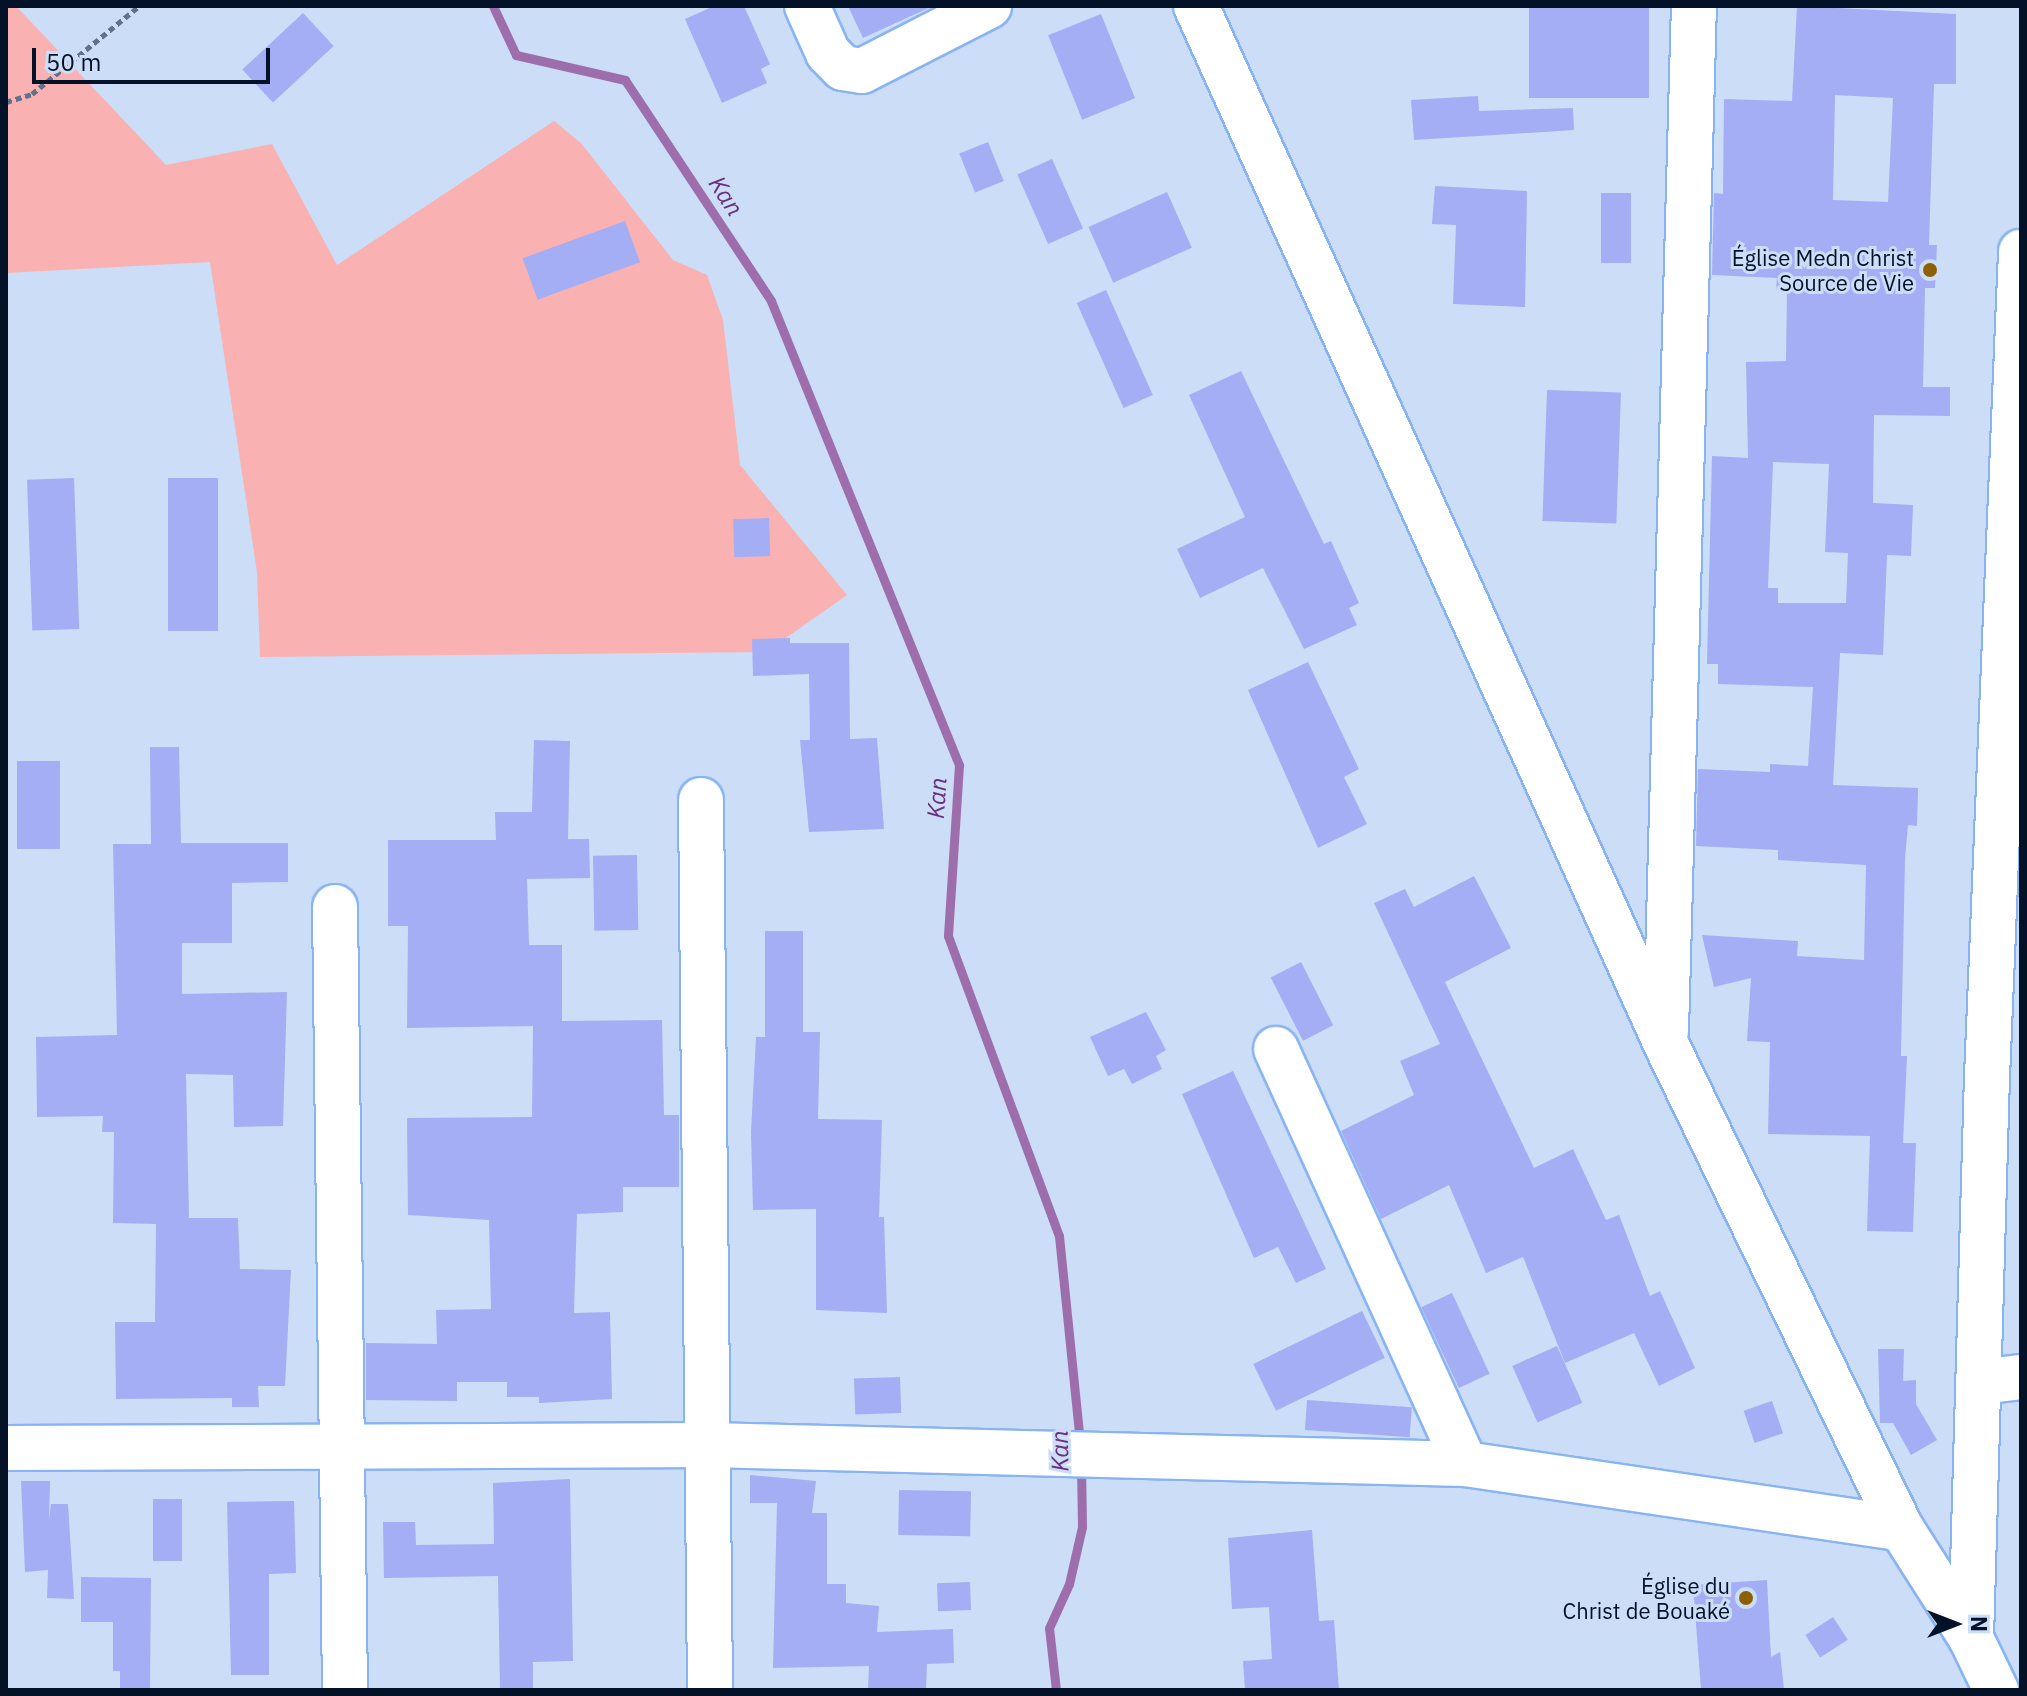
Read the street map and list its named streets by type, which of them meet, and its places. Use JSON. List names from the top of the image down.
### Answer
{
  "water": ["Kan"],
  "places": ["Église Medn Christ Source de Vie", "Église du Christ de Bouaké"],
  "scale_bar": "50 m",
  "north": "right"
}
